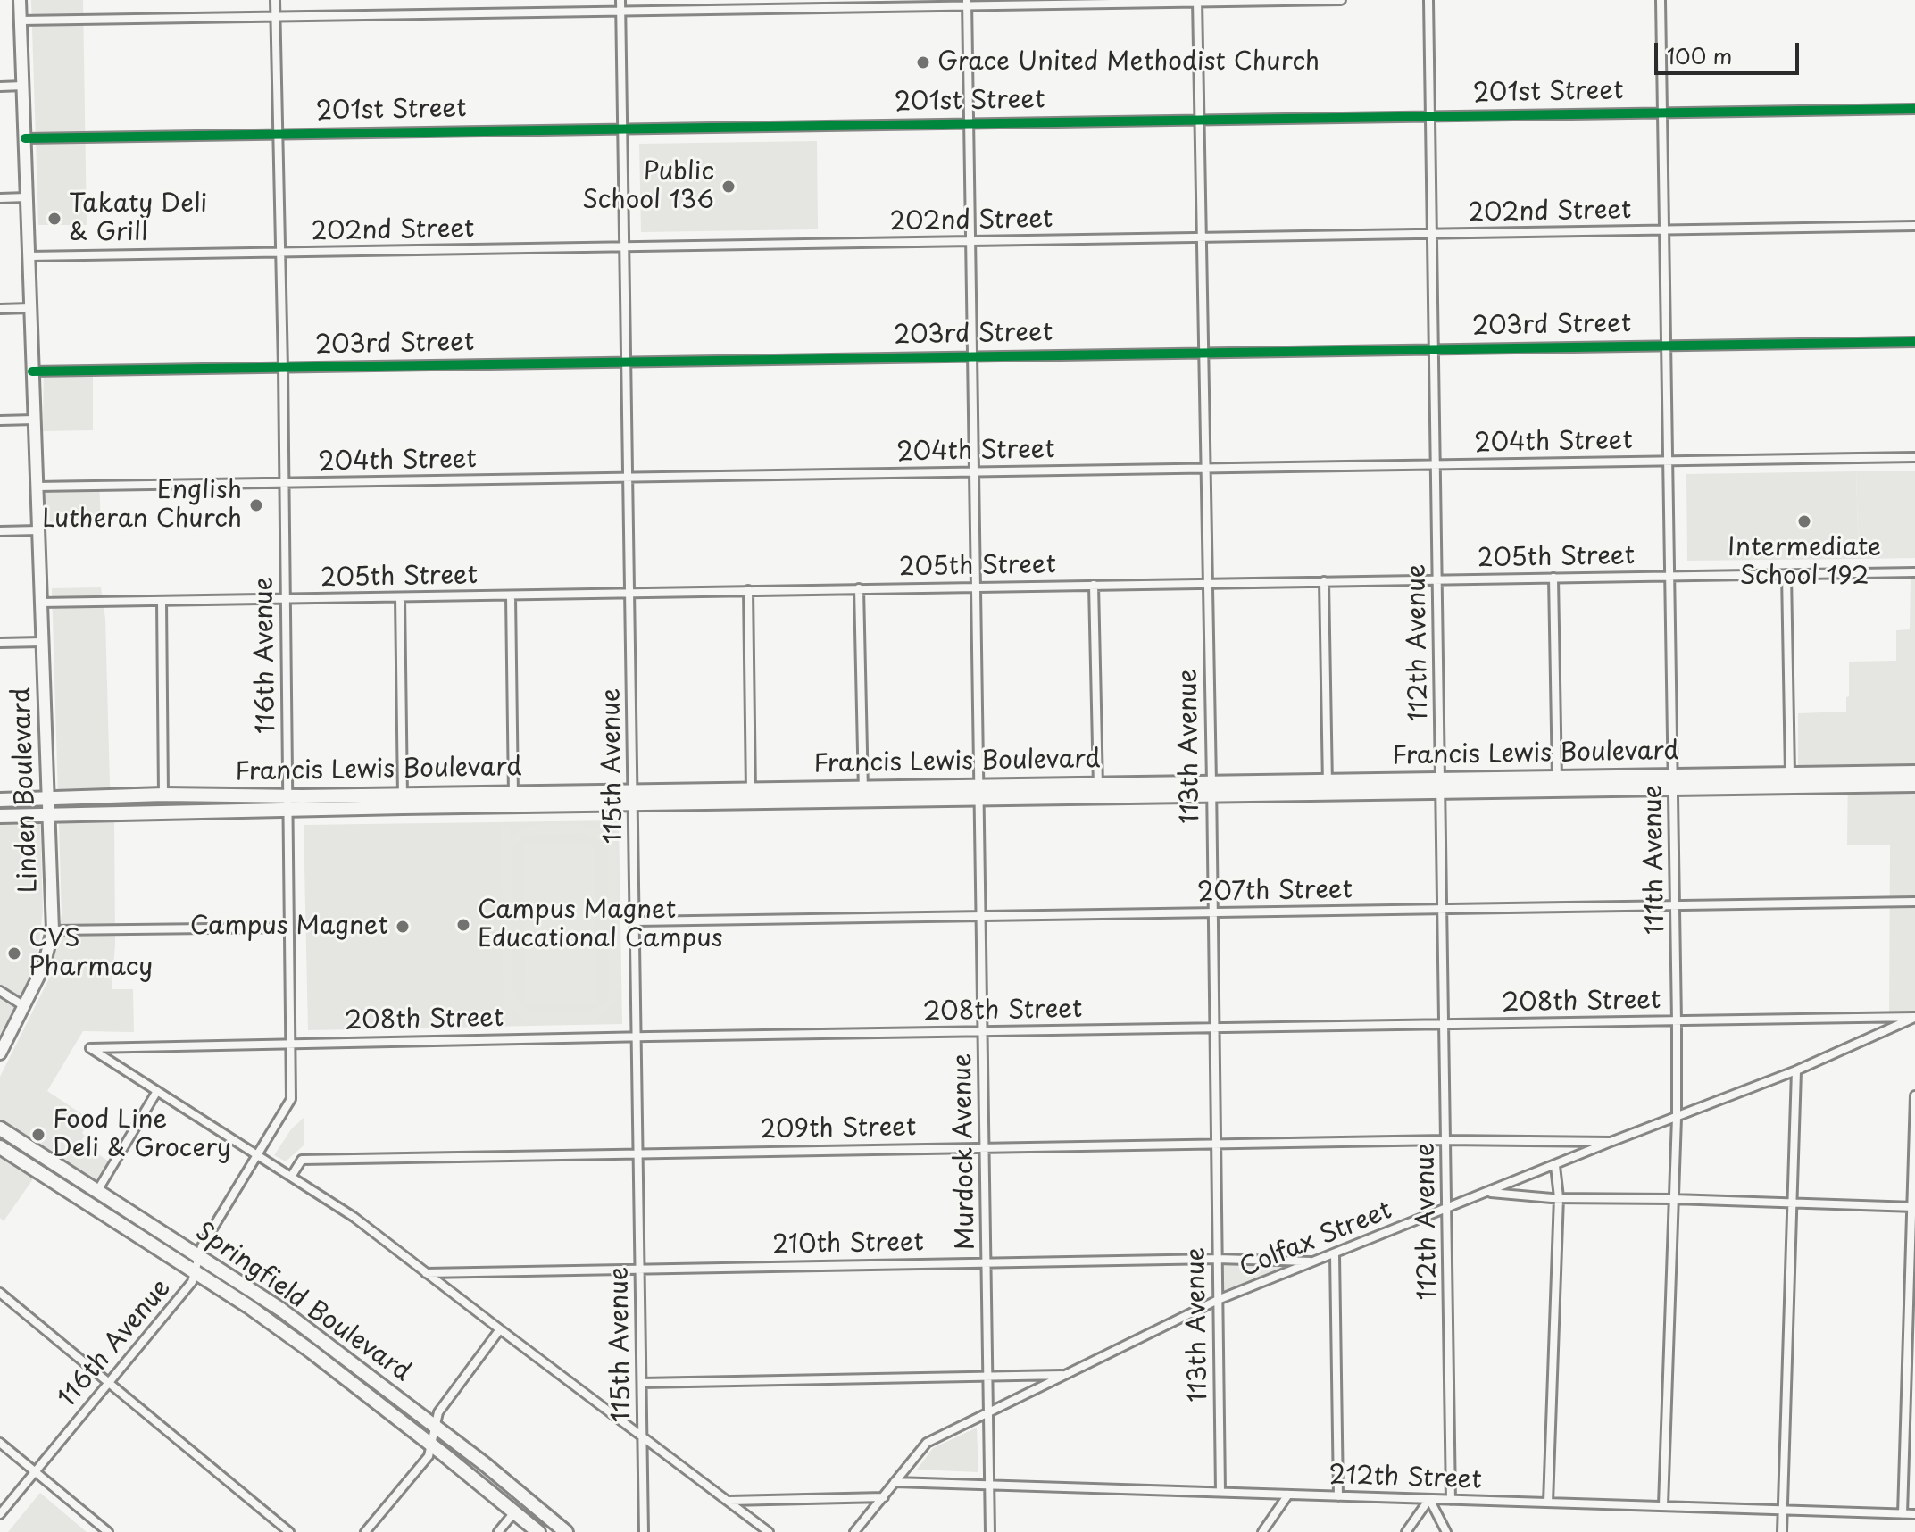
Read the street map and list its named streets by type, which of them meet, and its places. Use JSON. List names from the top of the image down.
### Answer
{
  "streets": {
    "main road": ["Francis Lewis Boulevard", "Linden Boulevard", "Springfield Boulevard"],
    "street": [
      "201st Street",
      "202nd Street",
      "203rd Street",
      "204th Street",
      "205th Street",
      "112th Avenue",
      "116th Avenue",
      "113th Avenue",
      "115th Avenue",
      "111th Avenue",
      "207th Street",
      "208th Street",
      "209th Street",
      "Murdock Avenue",
      "Colfax Street",
      "210th Street",
      "212th Street"
    ]
  },
  "crossings": [
    ["201st Street", "112th Avenue"],
    ["201st Street", "116th Avenue"],
    ["201st Street", "113th Avenue"],
    ["201st Street", "115th Avenue"],
    ["201st Street", "Linden Boulevard"],
    ["201st Street", "111th Avenue"],
    ["201st Street", "Murdock Avenue"],
    ["202nd Street", "112th Avenue"],
    ["202nd Street", "116th Avenue"],
    ["202nd Street", "113th Avenue"],
    ["202nd Street", "115th Avenue"],
    ["202nd Street", "Linden Boulevard"],
    ["202nd Street", "111th Avenue"],
    ["202nd Street", "Murdock Avenue"],
    ["203rd Street", "112th Avenue"],
    ["203rd Street", "116th Avenue"],
    ["203rd Street", "113th Avenue"],
    ["203rd Street", "115th Avenue"],
    ["203rd Street", "Linden Boulevard"],
    ["203rd Street", "111th Avenue"],
    ["203rd Street", "Murdock Avenue"],
    ["204th Street", "112th Avenue"],
    ["204th Street", "116th Avenue"],
    ["204th Street", "113th Avenue"],
    ["204th Street", "115th Avenue"],
    ["204th Street", "Linden Boulevard"],
    ["204th Street", "111th Avenue"],
    ["204th Street", "Murdock Avenue"],
    ["205th Street", "112th Avenue"],
    ["205th Street", "116th Avenue"],
    ["205th Street", "113th Avenue"],
    ["205th Street", "115th Avenue"],
    ["205th Street", "Linden Boulevard"],
    ["205th Street", "111th Avenue"],
    ["205th Street", "Murdock Avenue"],
    ["112th Avenue", "Francis Lewis Boulevard"],
    ["112th Avenue", "207th Street"],
    ["112th Avenue", "208th Street"],
    ["112th Avenue", "209th Street"],
    ["112th Avenue", "Colfax Street"],
    ["112th Avenue", "212th Street"],
    ["116th Avenue", "Francis Lewis Boulevard"],
    ["116th Avenue", "208th Street"],
    ["116th Avenue", "Springfield Boulevard"],
    ["113th Avenue", "Francis Lewis Boulevard"],
    ["113th Avenue", "207th Street"],
    ["113th Avenue", "208th Street"],
    ["113th Avenue", "209th Street"],
    ["113th Avenue", "Colfax Street"],
    ["113th Avenue", "210th Street"],
    ["113th Avenue", "212th Street"],
    ["Francis Lewis Boulevard", "115th Avenue"],
    ["Francis Lewis Boulevard", "Linden Boulevard"],
    ["Francis Lewis Boulevard", "111th Avenue"],
    ["Francis Lewis Boulevard", "Murdock Avenue"],
    ["115th Avenue", "207th Street"],
    ["115th Avenue", "208th Street"],
    ["115th Avenue", "209th Street"],
    ["115th Avenue", "210th Street"],
    ["111th Avenue", "207th Street"],
    ["111th Avenue", "208th Street"],
    ["111th Avenue", "Colfax Street"],
    ["111th Avenue", "212th Street"],
    ["207th Street", "Murdock Avenue"],
    ["208th Street", "Murdock Avenue"],
    ["208th Street", "Colfax Street"],
    ["209th Street", "Murdock Avenue"],
    ["209th Street", "Colfax Street"],
    ["Murdock Avenue", "Colfax Street"],
    ["Murdock Avenue", "210th Street"],
    ["Murdock Avenue", "212th Street"],
    ["Colfax Street", "210th Street"],
    ["Colfax Street", "212th Street"]
  ],
  "places": [
    "Grace United Methodist Church",
    "Public School 136",
    "Takaty Deli & Grill",
    "English Lutheran Church",
    "Intermediate School 192",
    "Campus Magnet Educational Campus",
    "Campus Magnet",
    "CVS Pharmacy",
    "Food Line Deli & Grocery"
  ],
  "scale_bar": "100 m"
}
